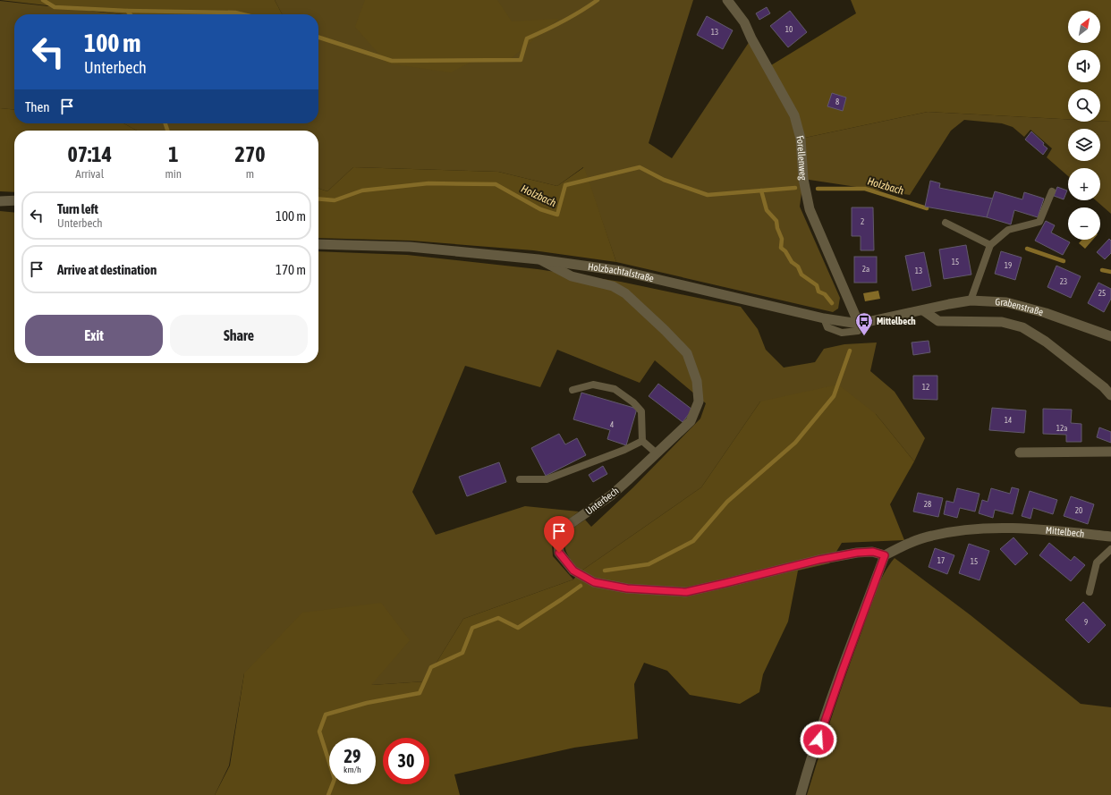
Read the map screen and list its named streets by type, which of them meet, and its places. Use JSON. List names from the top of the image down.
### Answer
{
  "streets": {
    "street": [
      "Forellenweg",
      "Holzbachtalstraße",
      "Grabenstraße",
      "Unterbech",
      "Mittelbech"
    ]
  },
  "crossings": [
    ["Forellenweg", "Holzbachtalstraße"],
    ["Holzbachtalstraße", "Grabenstraße"],
    ["Holzbachtalstraße", "Unterbech"],
    ["Unterbech", "Mittelbech"]
  ],
  "water": ["Holzbach"],
  "places": {
    "bus stop": ["Mittelbech"]
  },
  "house_numbers": [
    "10",
    "13",
    "8",
    "2",
    "15",
    "19",
    "2a",
    "13",
    "23",
    "25",
    "12",
    "14",
    "4",
    "12a",
    "28",
    "20",
    "17",
    "15",
    "9"
  ],
  "north": "top right",
  "page": {
    "map_buttons": ["+", "−"],
    "turn": ["100 m", "Unterbech"],
    "then": "Then",
    "eta": [
      "07:14",
      "Arrival",
      "1",
      "min",
      "270",
      "m"
    ],
    "list": [
      {
        "name": "Turn left",
        "note": "Unterbech",
        "value": "100 m"
      },
      {
        "name": "Arrive at destination",
        "value": "170 m"
      }
    ],
    "buttons": ["Exit", "Share"],
    "speed": "29 km/h",
    "limit": "30"
  }
}
